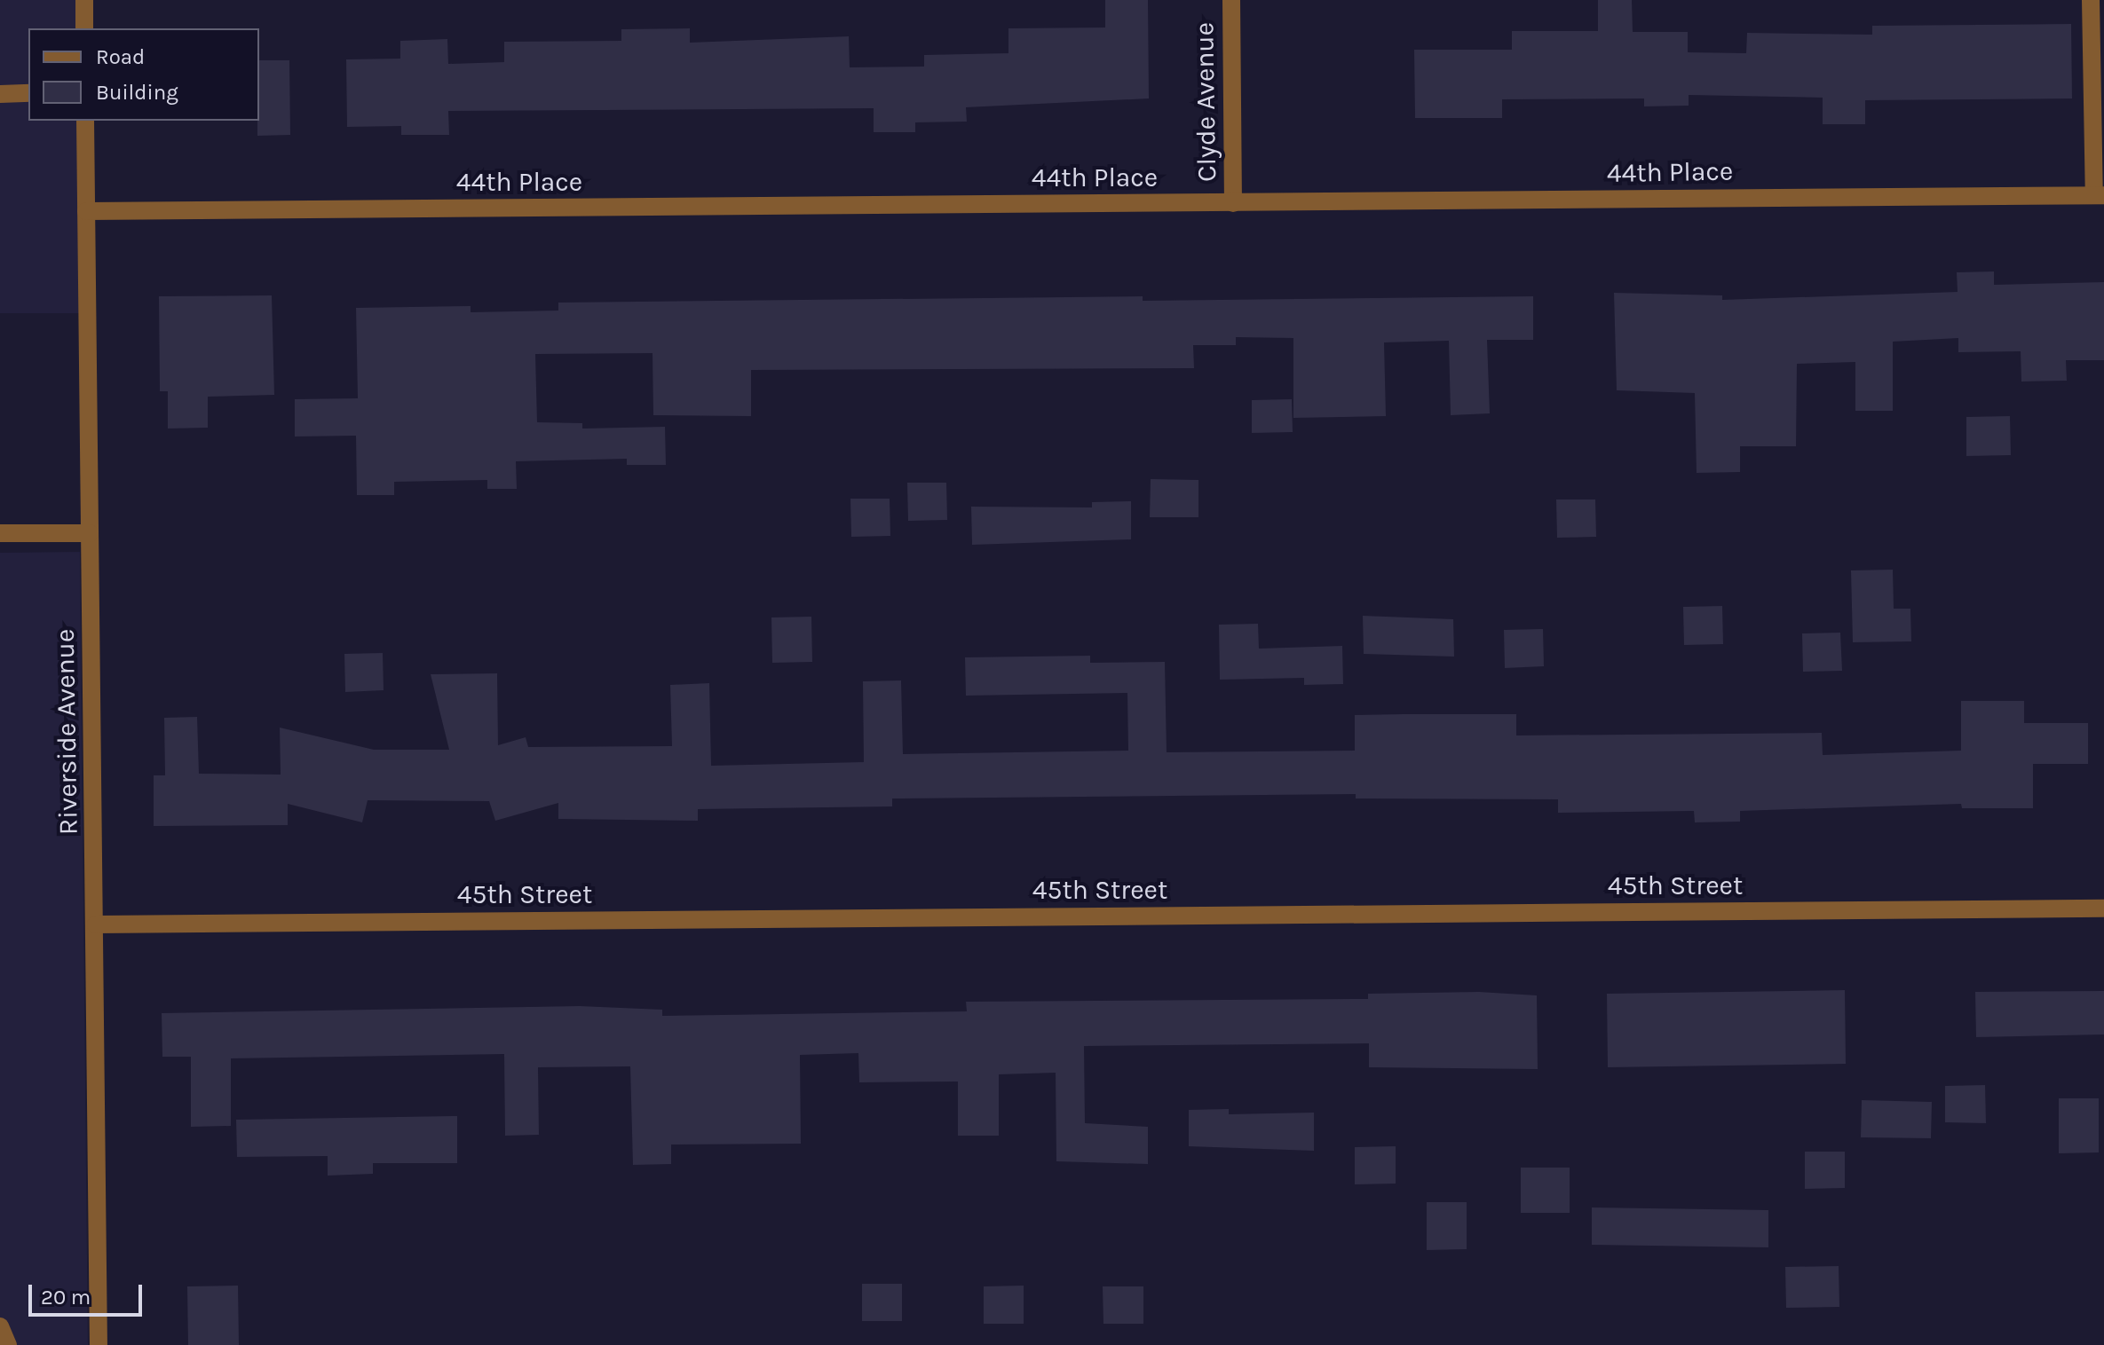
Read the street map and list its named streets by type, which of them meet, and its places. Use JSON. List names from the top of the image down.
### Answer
{
  "streets": {
    "street": [
      "Clyde Avenue",
      "44th Place",
      "Riverside Avenue",
      "45th Street"
    ]
  },
  "crossings": [
    ["Clyde Avenue", "44th Place"],
    ["44th Place", "Riverside Avenue"],
    ["Riverside Avenue", "45th Street"]
  ],
  "legend": ["Road", "Building"],
  "scale_bar": "20 m"
}
